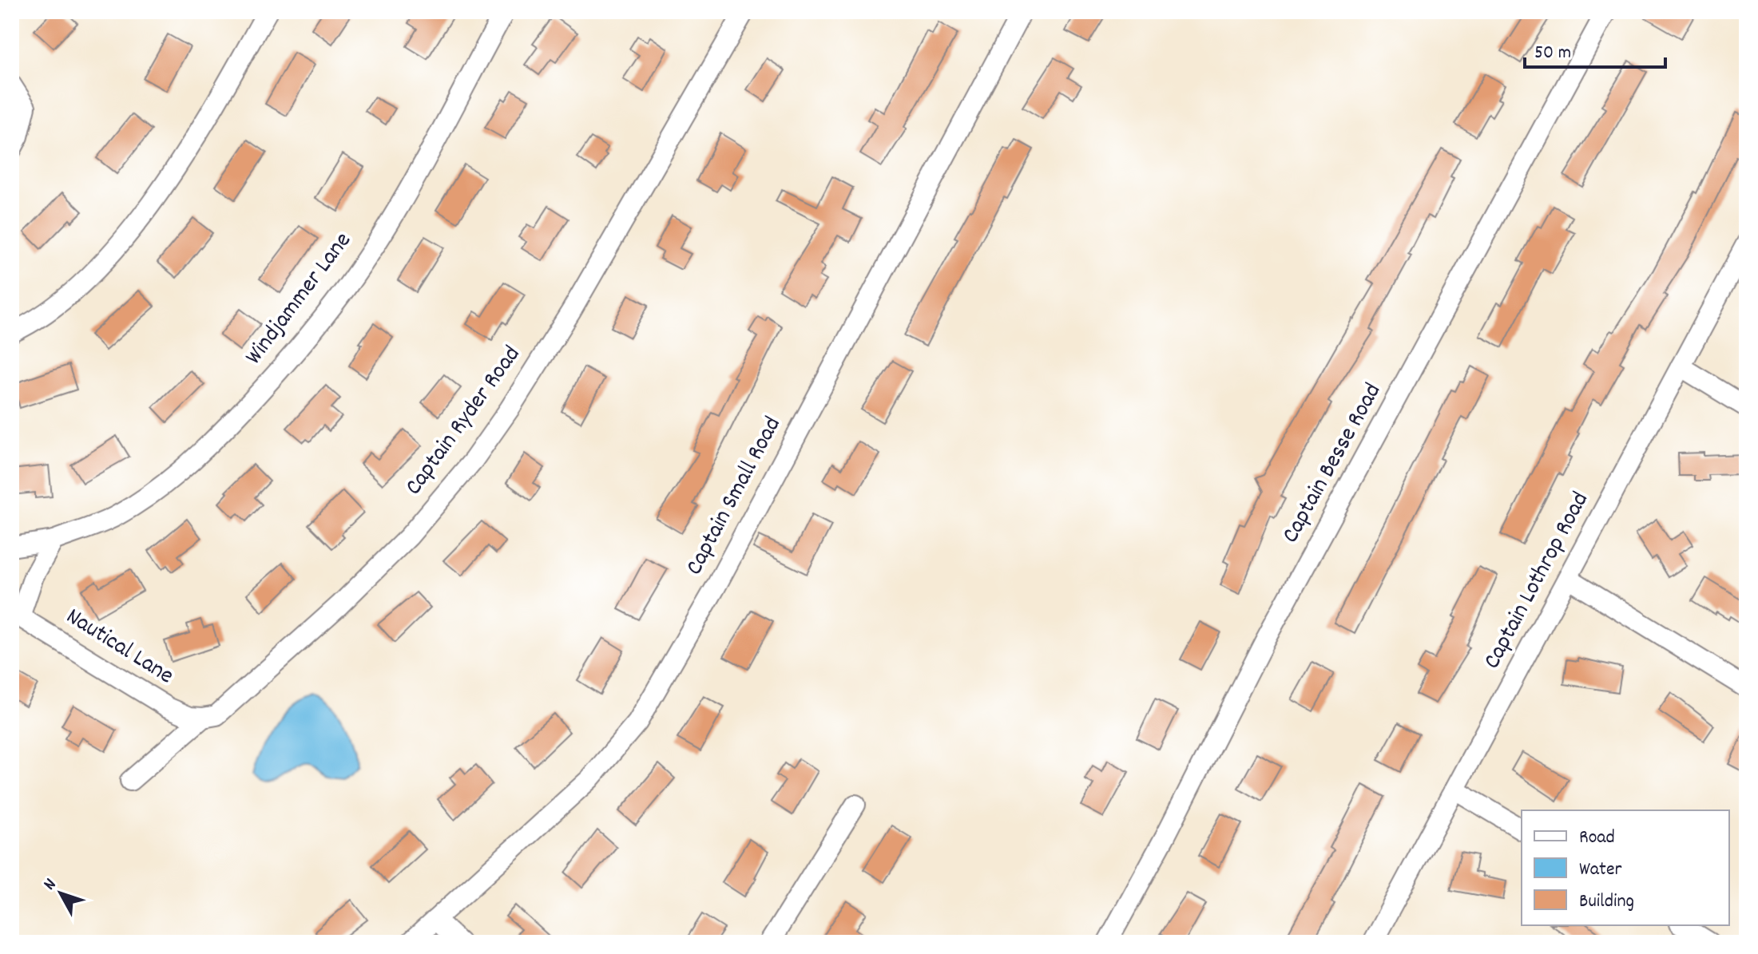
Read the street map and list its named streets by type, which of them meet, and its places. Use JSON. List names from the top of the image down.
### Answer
{
  "streets": {
    "street": [
      "Windjammer Lane",
      "Captain Ryder Road",
      "Captain Besse Road",
      "Captain Small Road",
      "Captain Lothrop Road",
      "Nautical Lane"
    ]
  },
  "crossings": [
    ["Captain Ryder Road", "Nautical Lane"]
  ],
  "legend": ["Road", "Water", "Building"],
  "scale_bar": "50 m",
  "north": "top left"
}
